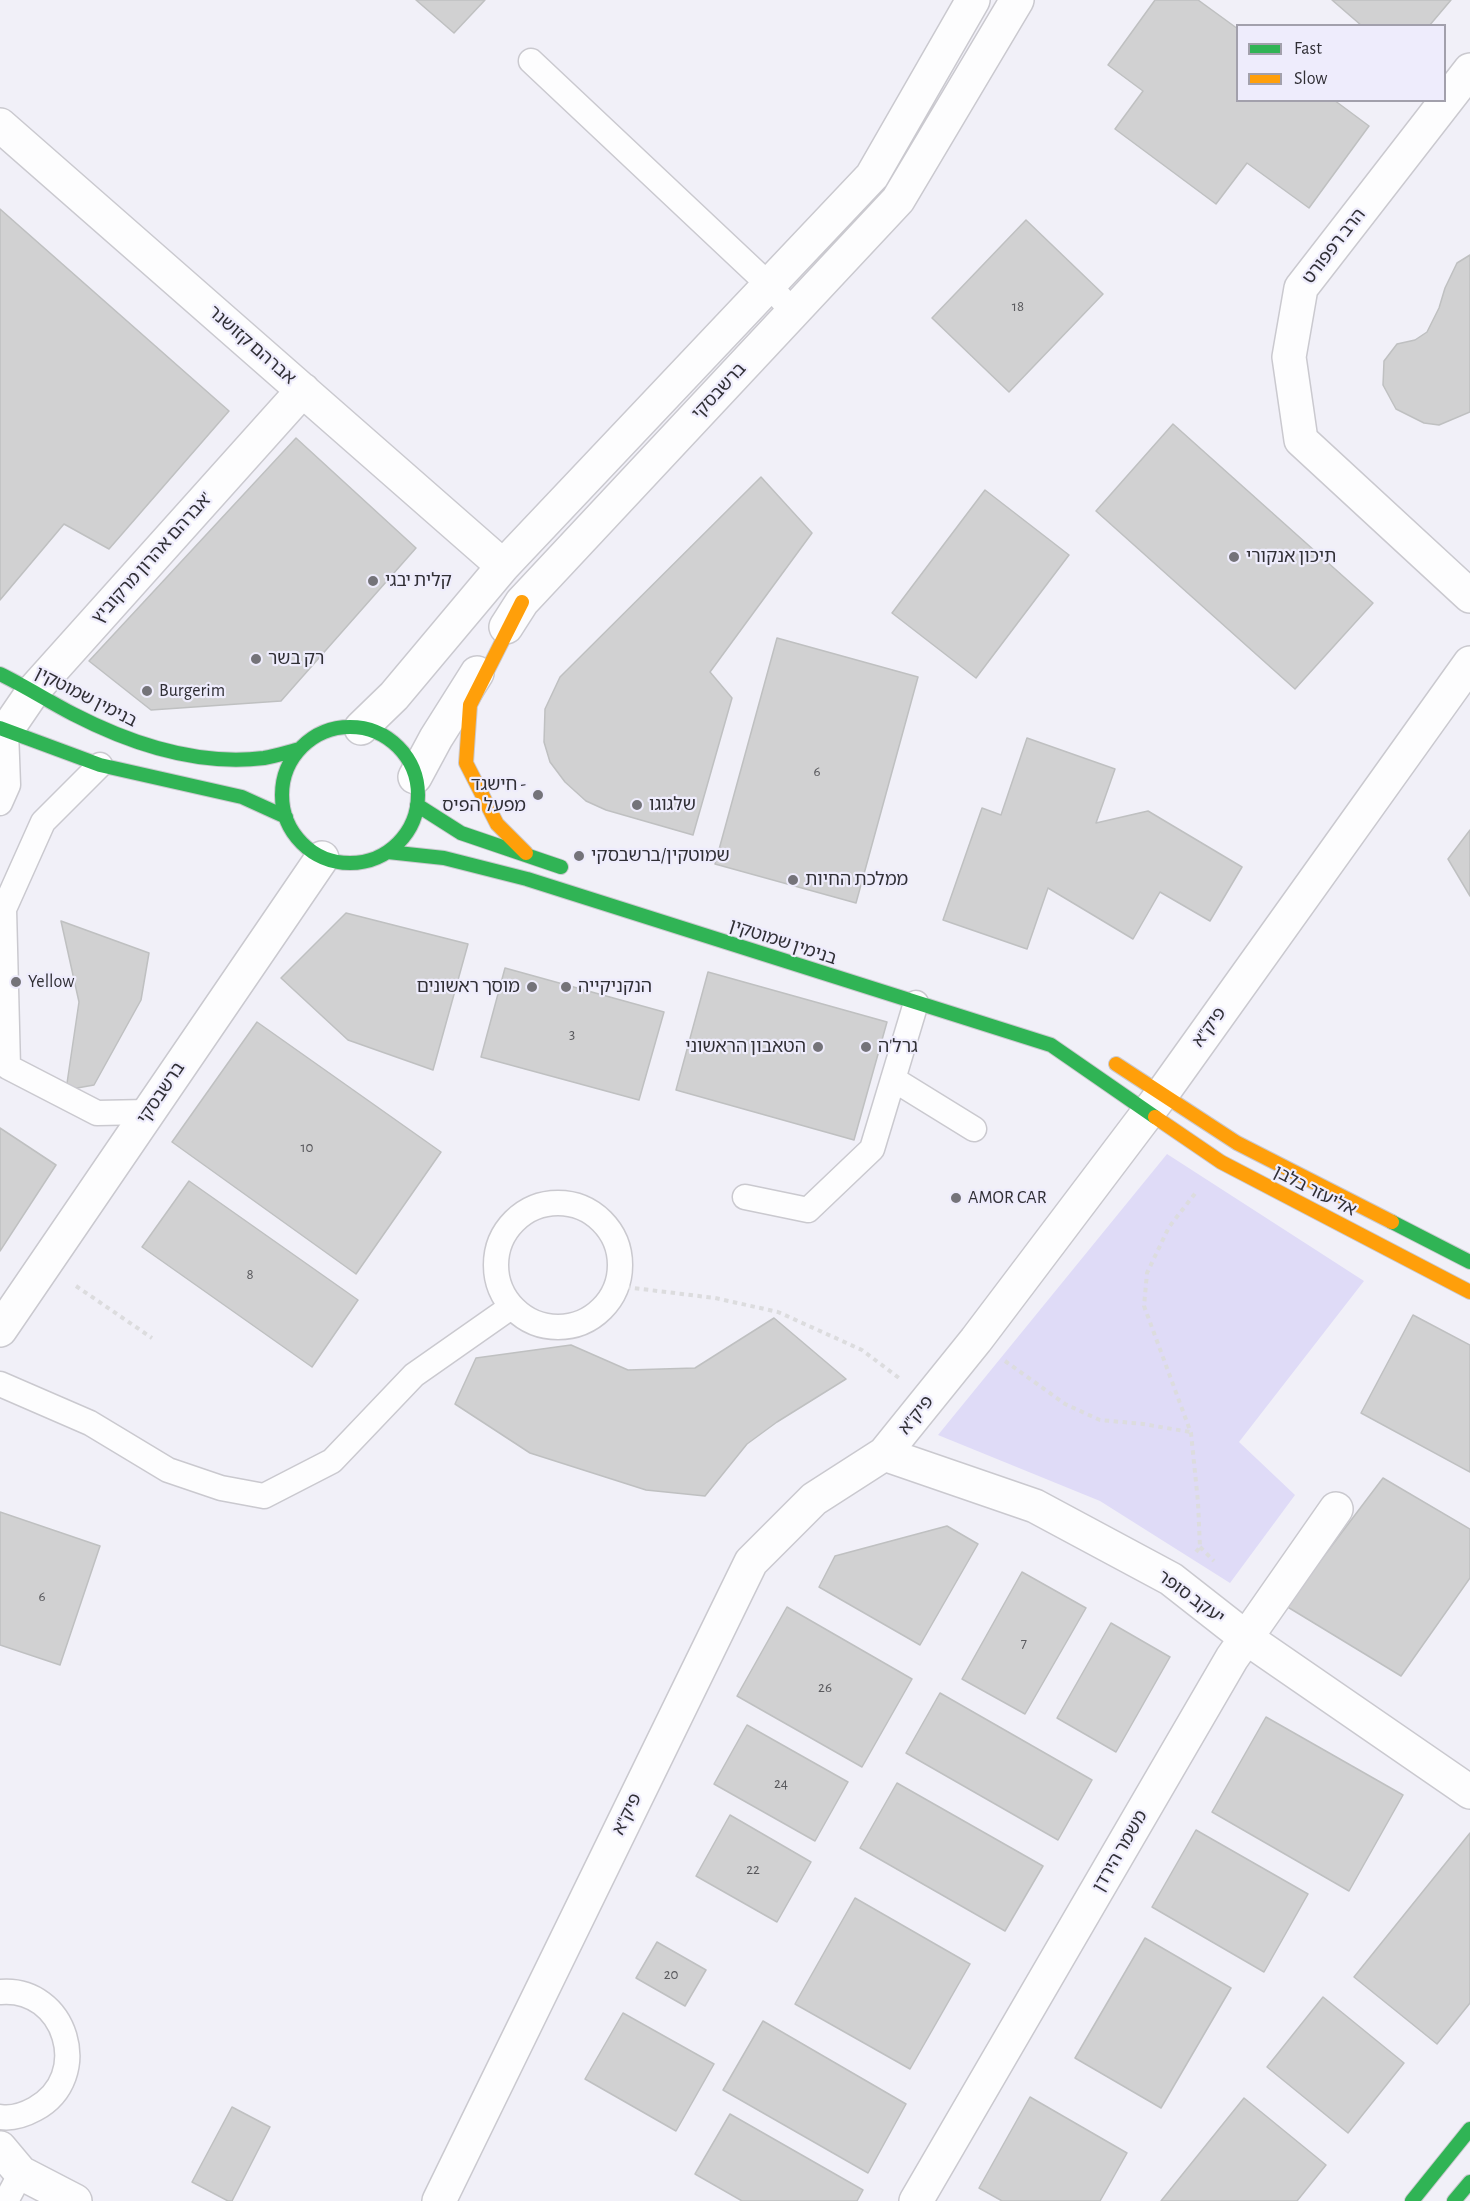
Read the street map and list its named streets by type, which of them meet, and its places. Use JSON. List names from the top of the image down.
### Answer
{
  "streets": {
    "street": [
      "הרב רפפורט",
      "אברהם קזושנר",
      "ברשבסקי",
      "אברהם אהרון מרקוביץ'",
      "בנימין שמוטקין",
      "פיק\"א",
      "אליעזר בלבן",
      "יעקב סופר",
      "משמר הירדן"
    ]
  },
  "crossings": [
    ["אברהם קזושנר", "ברשבסקי"],
    ["אברהם קזושנר", "אברהם אהרון מרקוביץ'"],
    ["ברשבסקי", "בנימין שמוטקין"],
    ["אברהם אהרון מרקוביץ'", "בנימין שמוטקין"],
    ["בנימין שמוטקין", "פיק\"א"],
    ["בנימין שמוטקין", "אליעזר בלבן"],
    ["פיק\"א", "אליעזר בלבן"],
    ["פיק\"א", "יעקב סופר"],
    ["יעקב סופר", "משמר הירדן"]
  ],
  "places": [
    "תיכון אנקורי",
    "קלית יבגי",
    "רק בשר",
    "Burgerim",
    "חישגד - מפעל הפיס",
    "שלגוגו",
    "שמוטקין/ברשבסקי",
    "ממלכת החיות",
    "Yellow",
    "מוסך ראשונים",
    "הנקניקייה",
    "הטאבון הראשוני",
    "גרל'ה",
    "AMOR CAR"
  ],
  "house_numbers": [
    "18",
    "6",
    "3",
    "10",
    "8",
    "6",
    "7",
    "26",
    "24",
    "22",
    "20"
  ],
  "legend": ["Fast", "Slow"]
}
